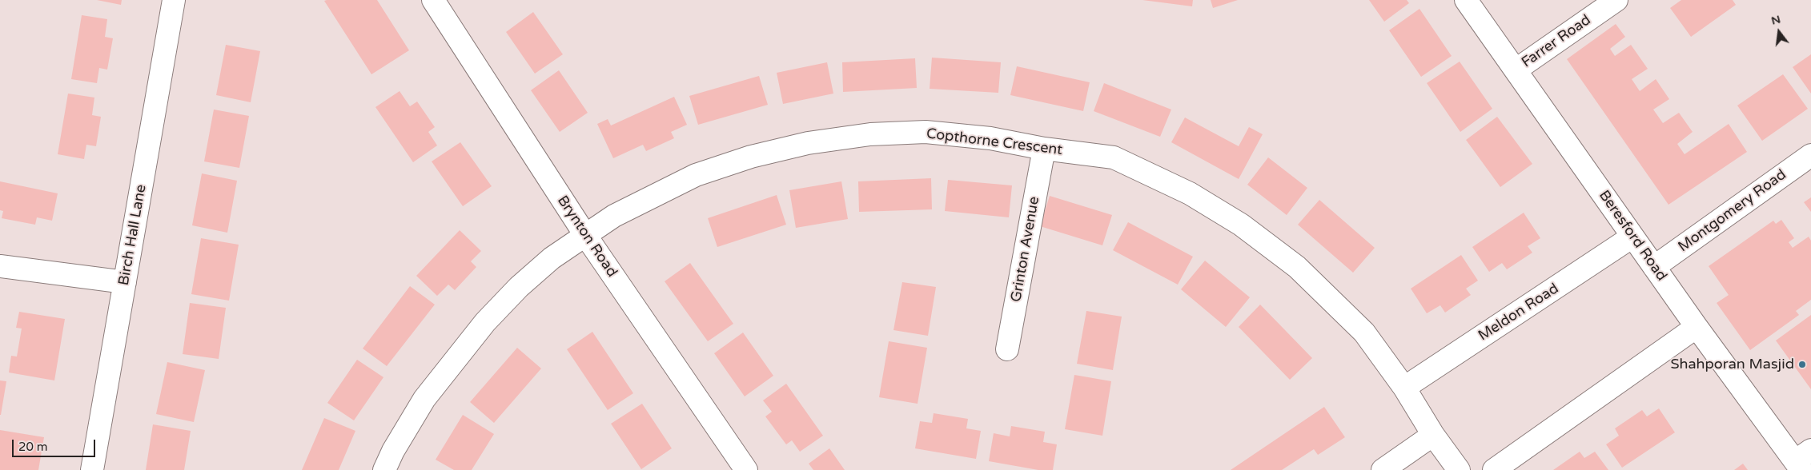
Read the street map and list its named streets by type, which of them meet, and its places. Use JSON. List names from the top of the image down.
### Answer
{
  "streets": {
    "street": [
      "Farrer Road",
      "Copthorne Crescent",
      "Montgomery Road",
      "Birch Hall Lane",
      "Beresford Road",
      "Brynton Road",
      "Grinton Avenue",
      "Meldon Road"
    ]
  },
  "crossings": [
    ["Farrer Road", "Beresford Road"],
    ["Copthorne Crescent", "Brynton Road"],
    ["Copthorne Crescent", "Grinton Avenue"],
    ["Copthorne Crescent", "Meldon Road"],
    ["Montgomery Road", "Beresford Road"],
    ["Beresford Road", "Meldon Road"]
  ],
  "places": ["Shahporan Masjid"],
  "scale_bar": "20 m",
  "north": "top"
}
